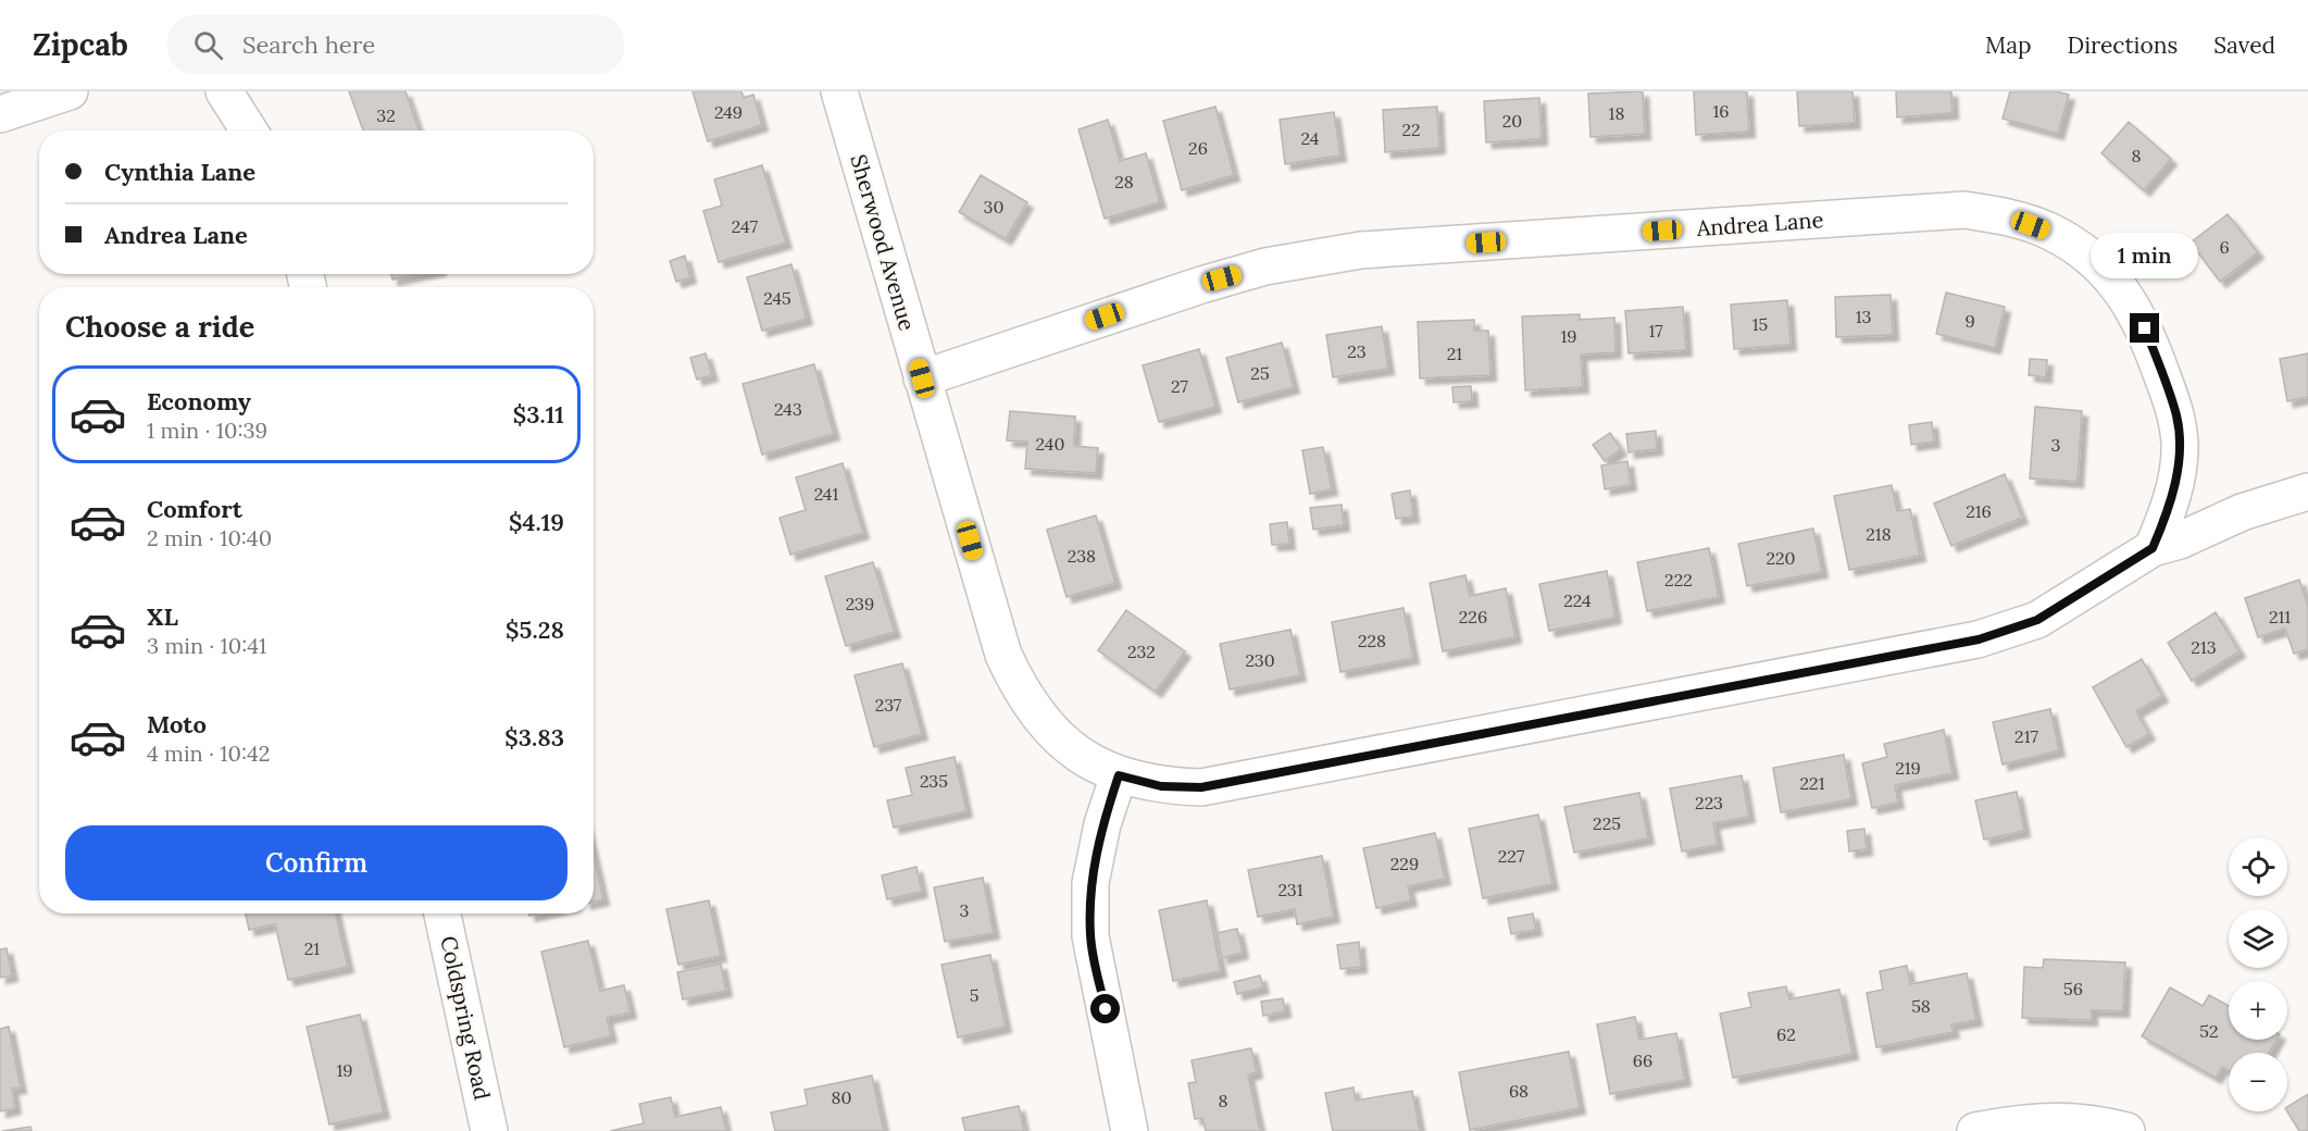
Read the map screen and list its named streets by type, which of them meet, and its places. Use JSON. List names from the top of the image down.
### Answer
{
  "streets": {
    "street": ["Andrea Lane", "Sherwood Avenue", "Coldspring Road"]
  },
  "crossings": [
    ["Andrea Lane", "Sherwood Avenue"]
  ],
  "house_numbers": [
    "16",
    "249",
    "18",
    "32",
    "20",
    "22",
    "24",
    "26",
    "8",
    "28",
    "30",
    "247",
    "6",
    "245",
    "13",
    "9",
    "15",
    "17",
    "19",
    "23",
    "21",
    "25",
    "27",
    "243",
    "240",
    "3",
    "241",
    "216",
    "218",
    "238",
    "220",
    "222",
    "224",
    "239",
    "226",
    "211",
    "228",
    "213",
    "232",
    "230",
    "237",
    "217",
    "219",
    "235",
    "221",
    "223",
    "225",
    "227",
    "229",
    "231",
    "3",
    "21",
    "56",
    "5",
    "58",
    "52",
    "62",
    "66",
    "19",
    "68",
    "80",
    "8"
  ],
  "page": {
    "header": "Zipcab",
    "search": "Search here",
    "nav": ["Map", "Directions", "Saved"],
    "banner": ["Cynthia Lane", "Andrea Lane"],
    "bubble": "1 min",
    "heading": "Choose a ride",
    "list": [
      {
        "name": "Economy",
        "note": "1 min · 10:39",
        "value": "$3.11"
      },
      {
        "name": "Comfort",
        "note": "2 min · 10:40",
        "value": "$4.19"
      },
      {
        "name": "XL",
        "note": "3 min · 10:41",
        "value": "$5.28"
      },
      {
        "name": "Moto",
        "note": "4 min · 10:42",
        "value": "$3.83"
      }
    ],
    "buttons": "Confirm",
    "map_buttons": ["+", "−"]
  }
}
